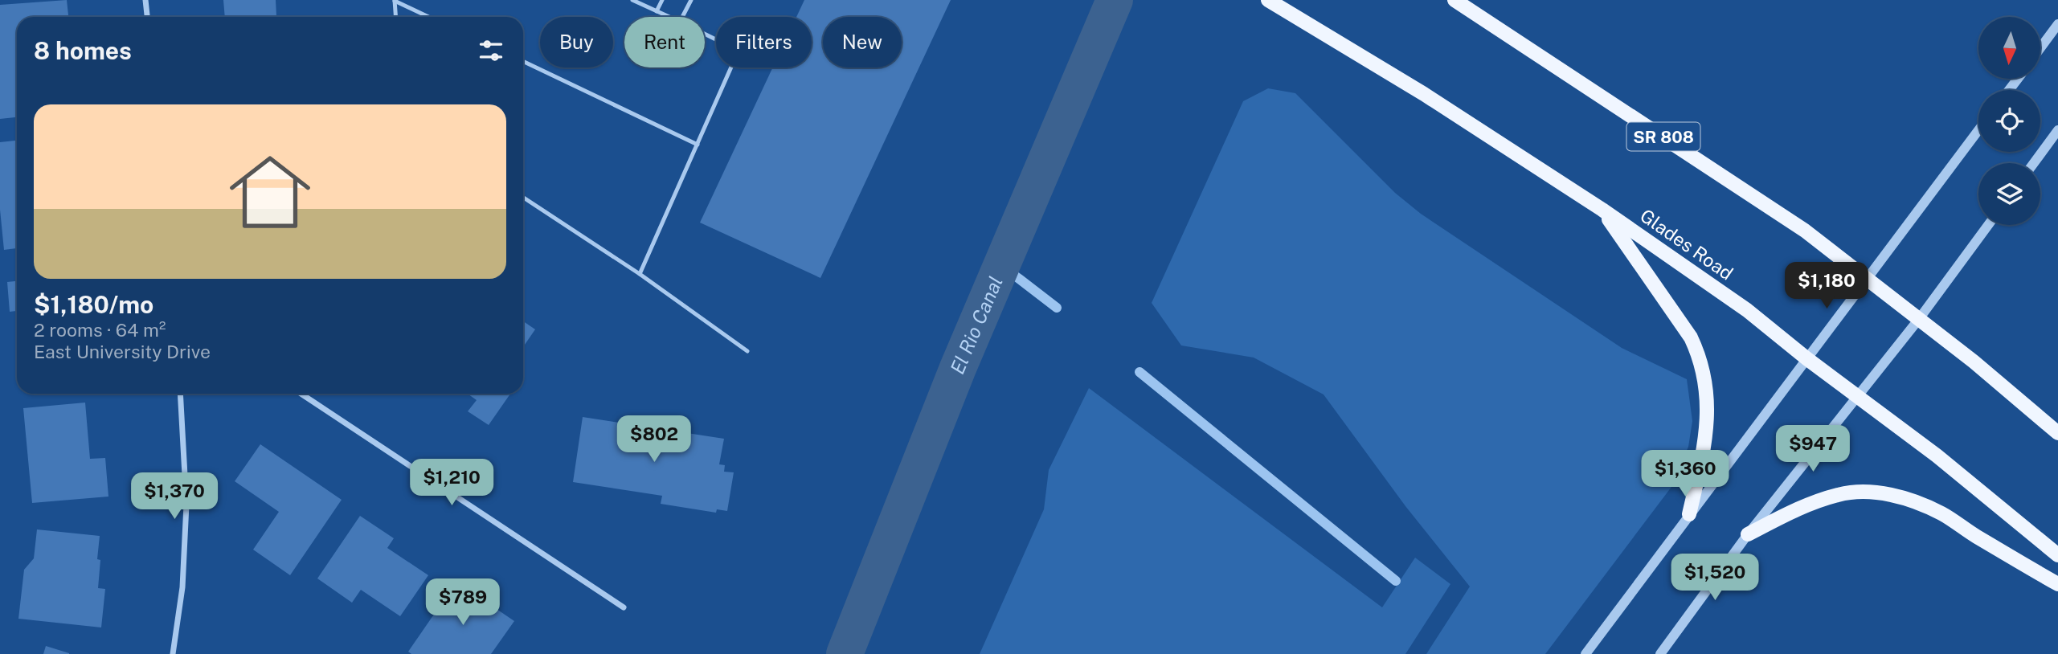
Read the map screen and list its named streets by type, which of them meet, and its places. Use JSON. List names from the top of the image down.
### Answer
{
  "streets": {
    "main road": ["SR 808", "Glades Road"]
  },
  "water": ["El Rio Canal"],
  "north": "bottom",
  "page": {
    "chip": [
      "Buy",
      "Rent",
      "Filters",
      "New"
    ],
    "heading": "8 homes",
    "list": [
      {
        "name": "$1,180/mo",
        "note": "2 rooms · 64 m² · East University Drive"
      }
    ],
    "price": [
      "$1,180",
      "$802",
      "$947",
      "$1,360",
      "$1,210",
      "$1,370",
      "$1,520",
      "$789"
    ]
  }
}
